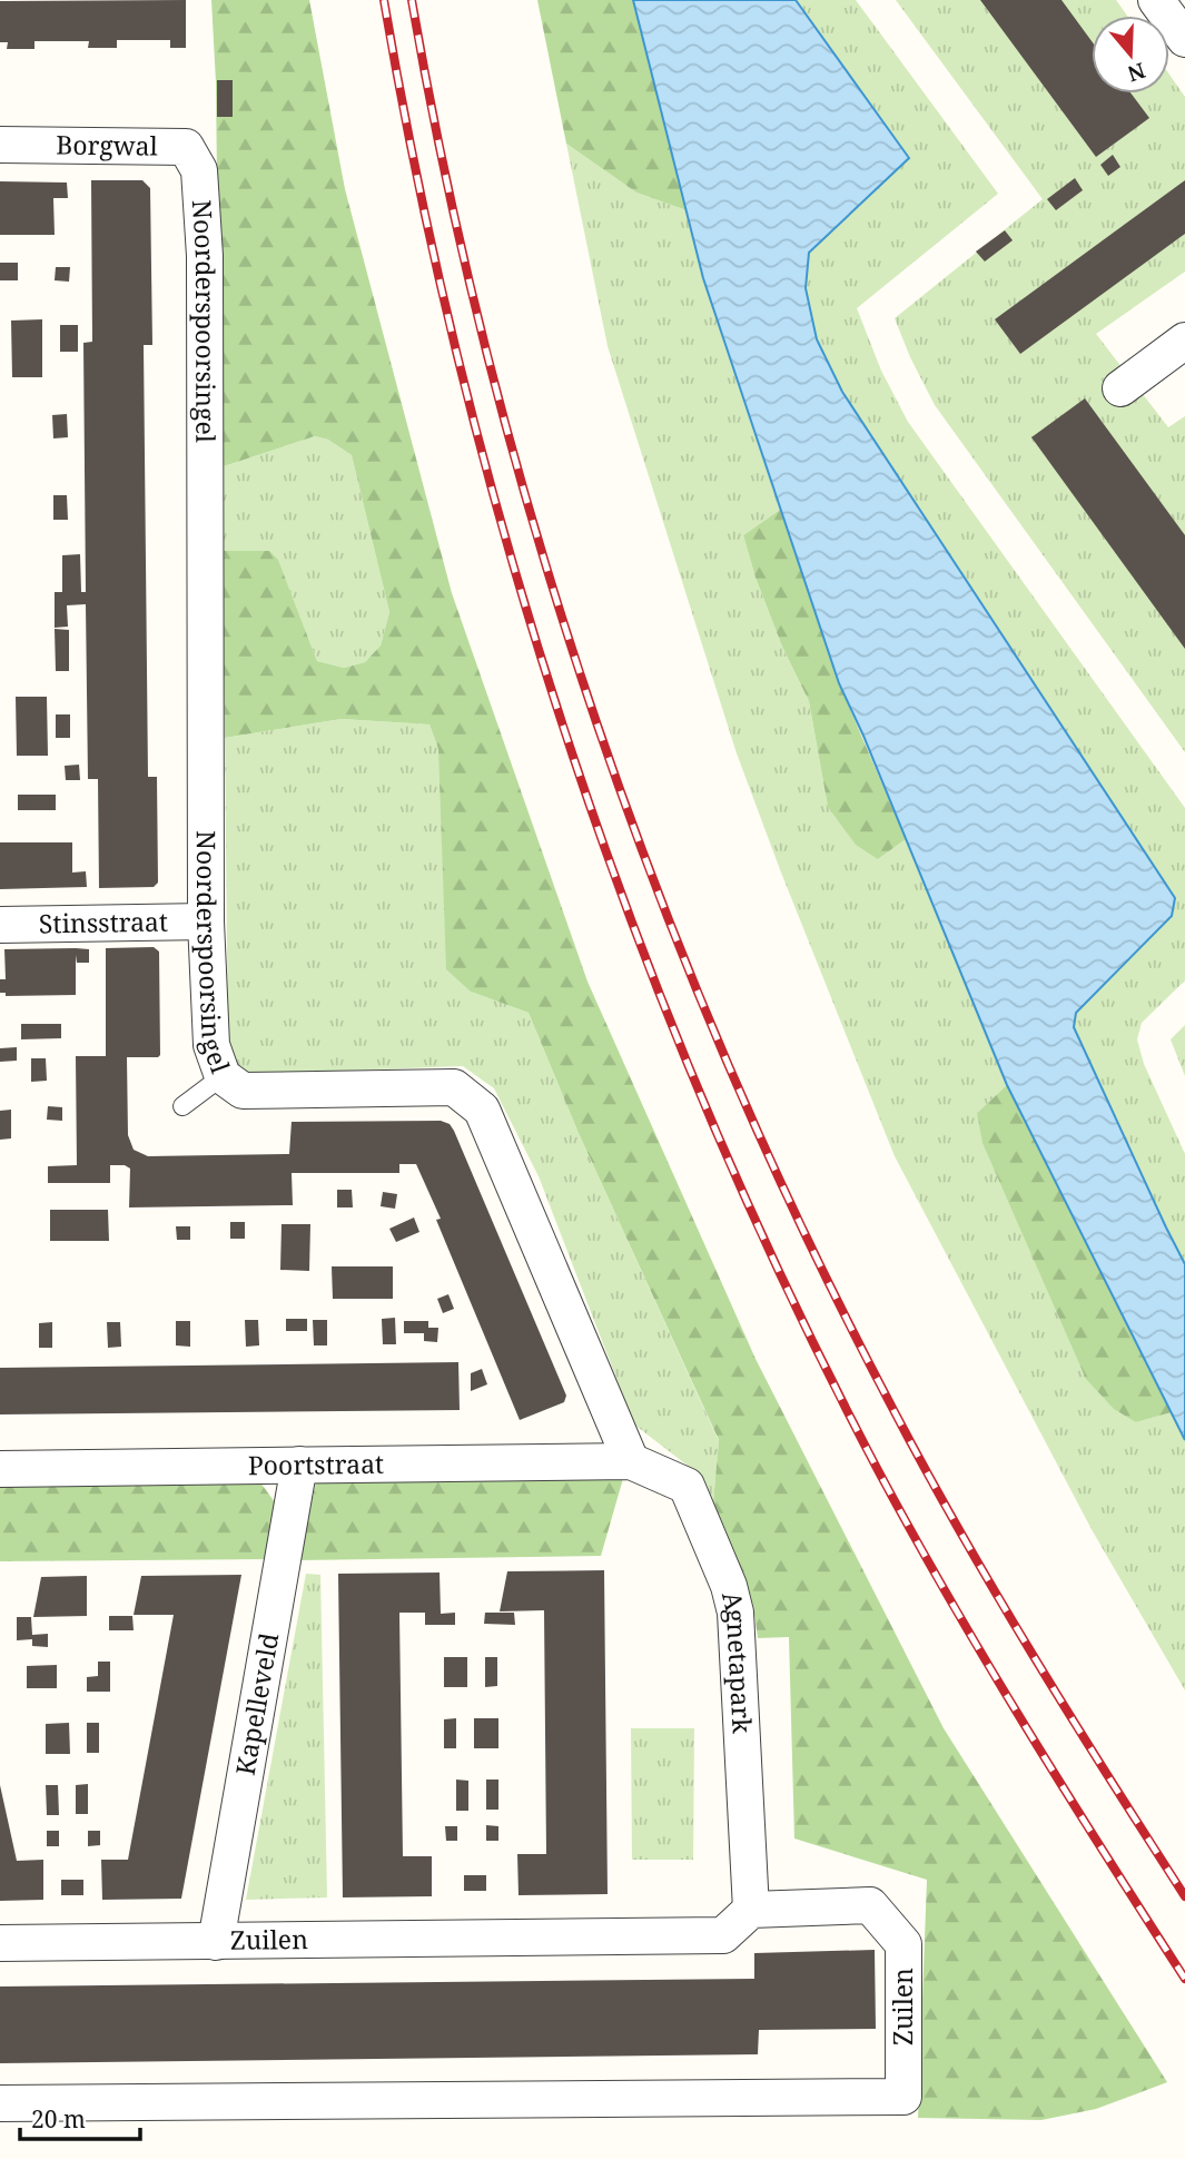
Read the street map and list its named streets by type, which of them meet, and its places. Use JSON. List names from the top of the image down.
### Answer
{
  "streets": {
    "street": [
      "Borgwal",
      "Noorderspoorsingel",
      "Stinsstraat",
      "Poortstraat",
      "Agnetapark",
      "Kapelleveld",
      "Zuilen"
    ]
  },
  "crossings": [
    ["Borgwal", "Noorderspoorsingel"],
    ["Noorderspoorsingel", "Stinsstraat"],
    ["Noorderspoorsingel", "Poortstraat"],
    ["Noorderspoorsingel", "Agnetapark"],
    ["Poortstraat", "Agnetapark"],
    ["Poortstraat", "Kapelleveld"],
    ["Agnetapark", "Zuilen"],
    ["Kapelleveld", "Zuilen"]
  ],
  "scale_bar": "20 m",
  "north": "bottom"
}
